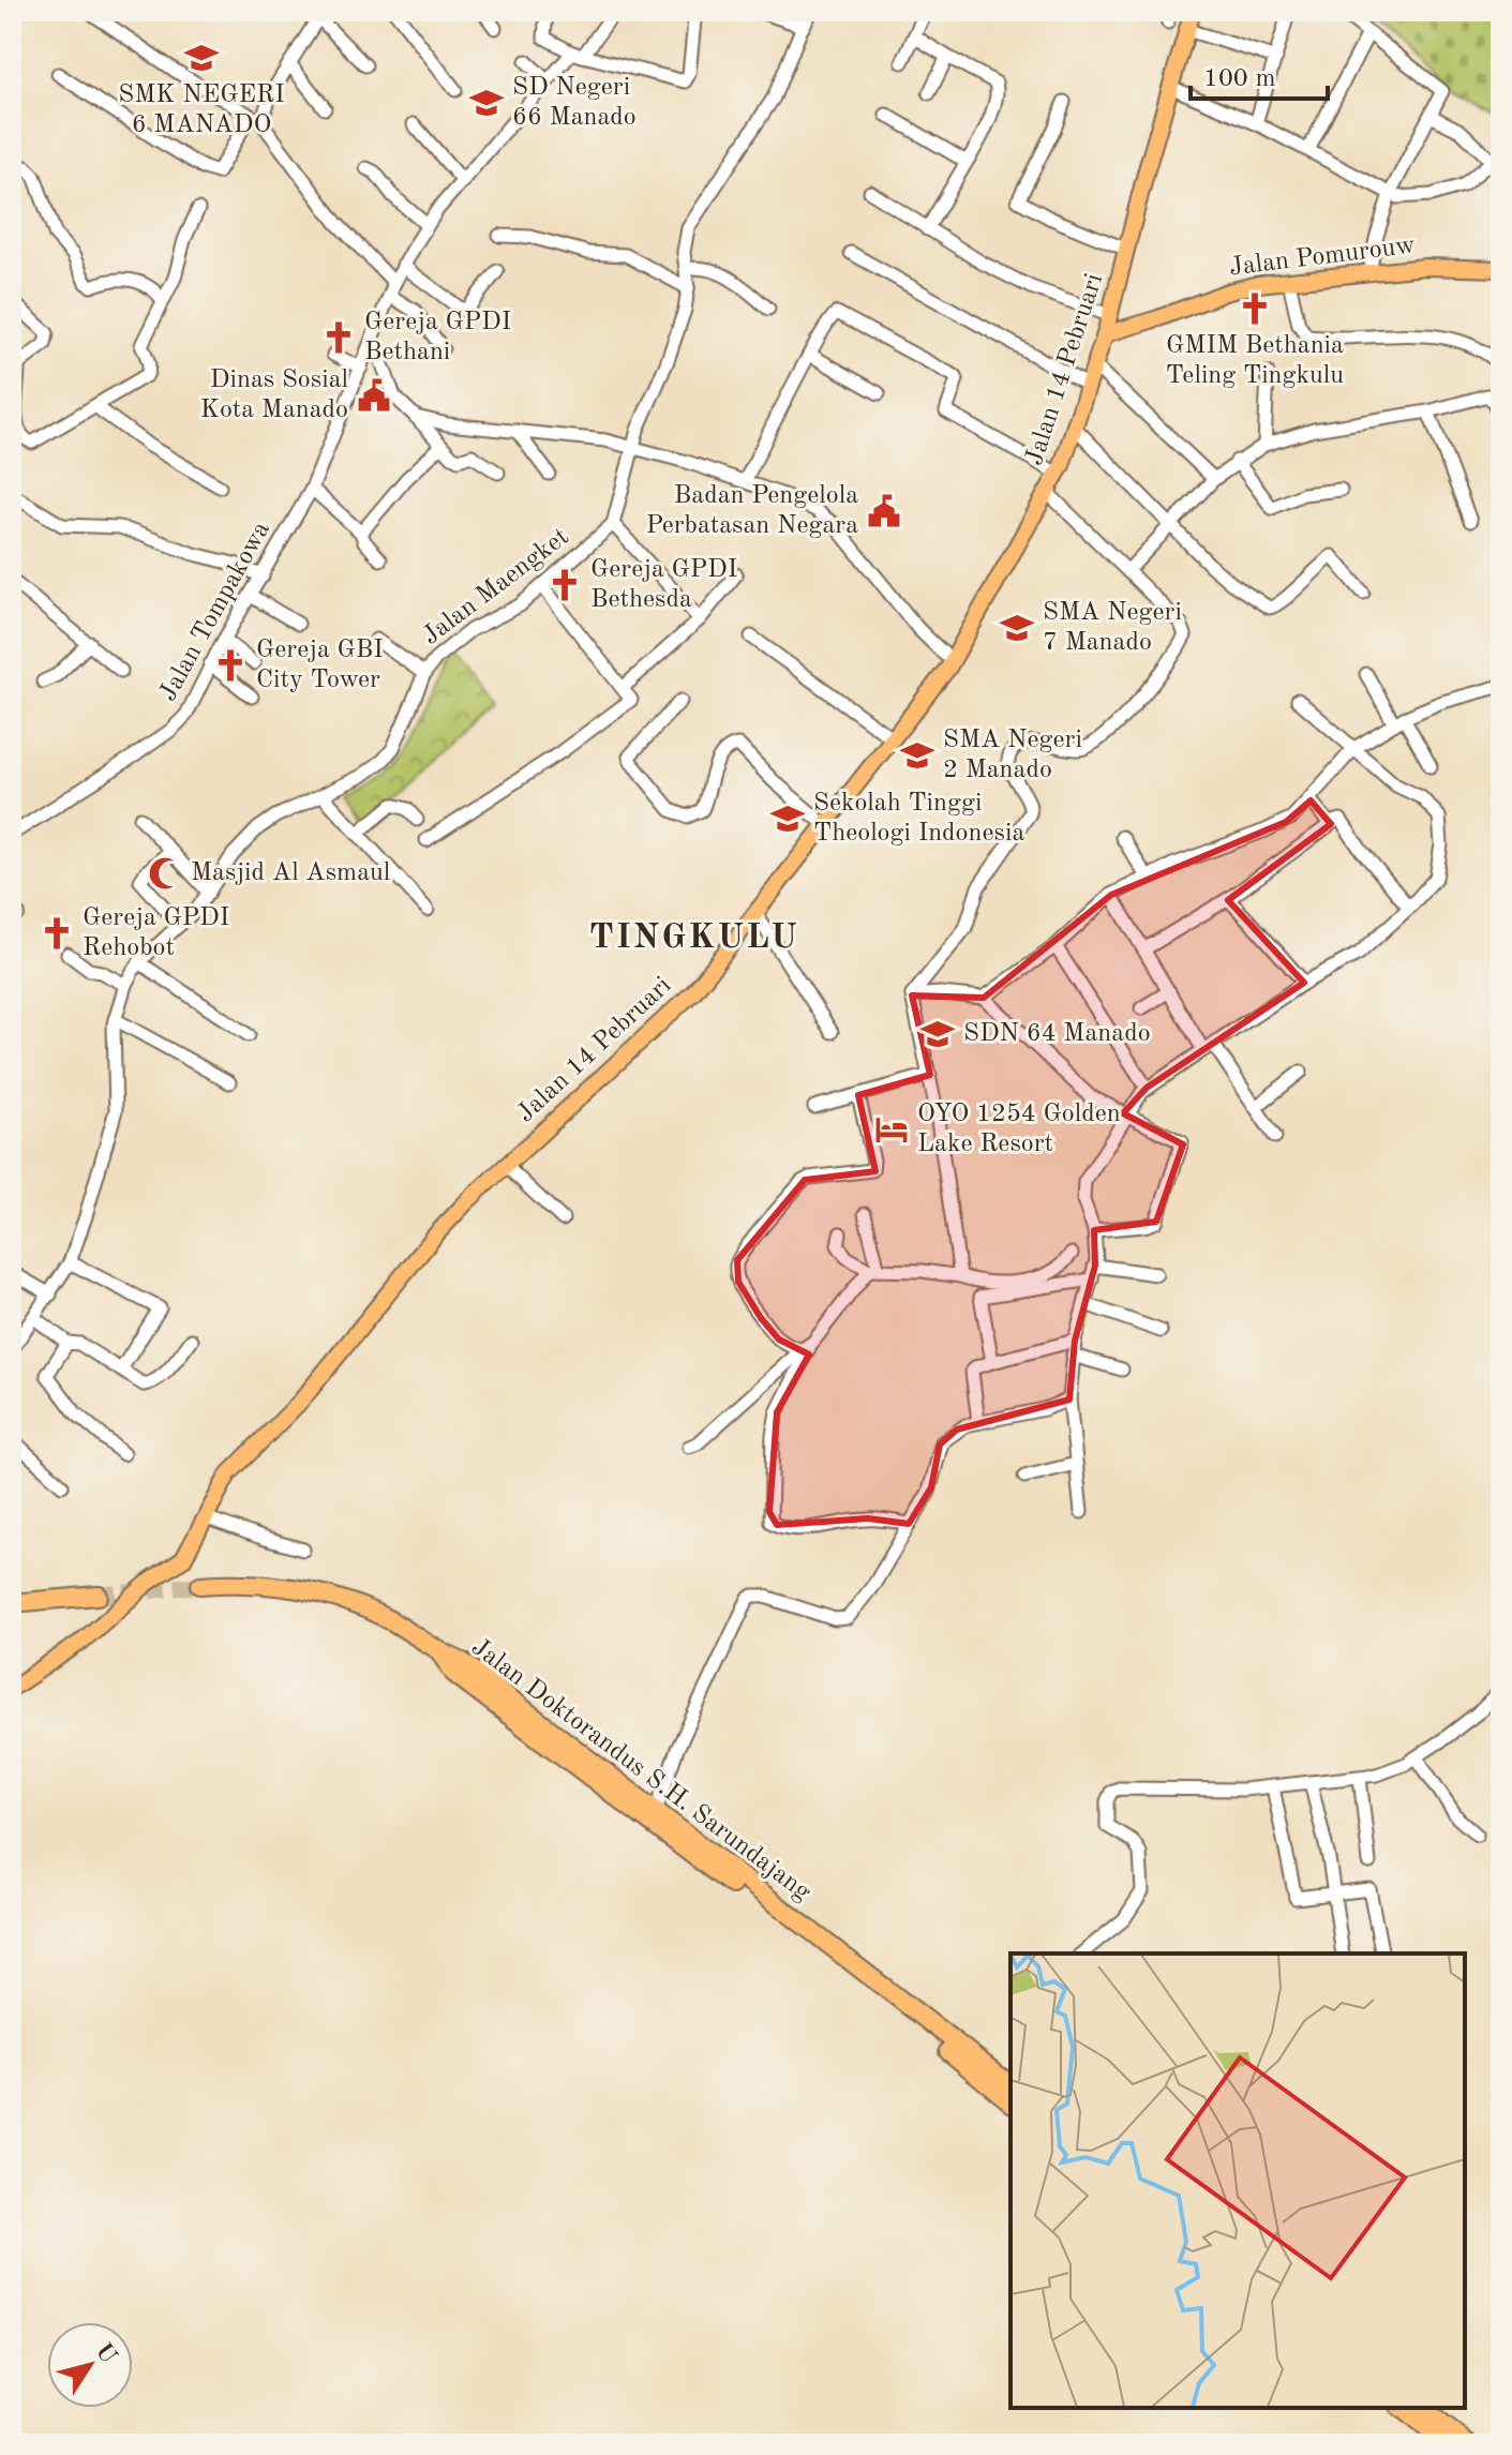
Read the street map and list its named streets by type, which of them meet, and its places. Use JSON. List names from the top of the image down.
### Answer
{
  "streets": {
    "highway": ["Jalan Doktorandus S.H. Sarundajang"],
    "main road": ["Jalan Pomurouw", "Jalan 14 Pebruari"],
    "street": ["Jalan Maengket", "Jalan Tompakowa"]
  },
  "crossings": [
    ["Jalan Pomurouw", "Jalan 14 Pebruari"]
  ],
  "districts": ["TINGKULU"],
  "places": {
    "school or university": [
      "SMK NEGERI 6 MANADO",
      "SD Negeri 66 Manado",
      "SMA Negeri 7 Manado",
      "SMA Negeri 2 Manado",
      "Sekolah Tinggi Theologi Indonesia",
      "SDN 64 Manado"
    ],
    "church": [
      "GMIM Bethania Teling Tingkulu",
      "Gereja GPDI Bethani",
      "Gereja GPDI Bethesda",
      "Gereja GBI City Tower",
      "Gereja GPDI Rehobot"
    ],
    "public building": ["Dinas Sosial Kota Manado", "Badan Pengelola Perbatasan Negara"],
    "mosque": ["Masjid Al Asmaul"],
    "hotel": ["OYO 1254 Golden Lake Resort"]
  },
  "scale_bar": "100 m",
  "north": "top right"
}
